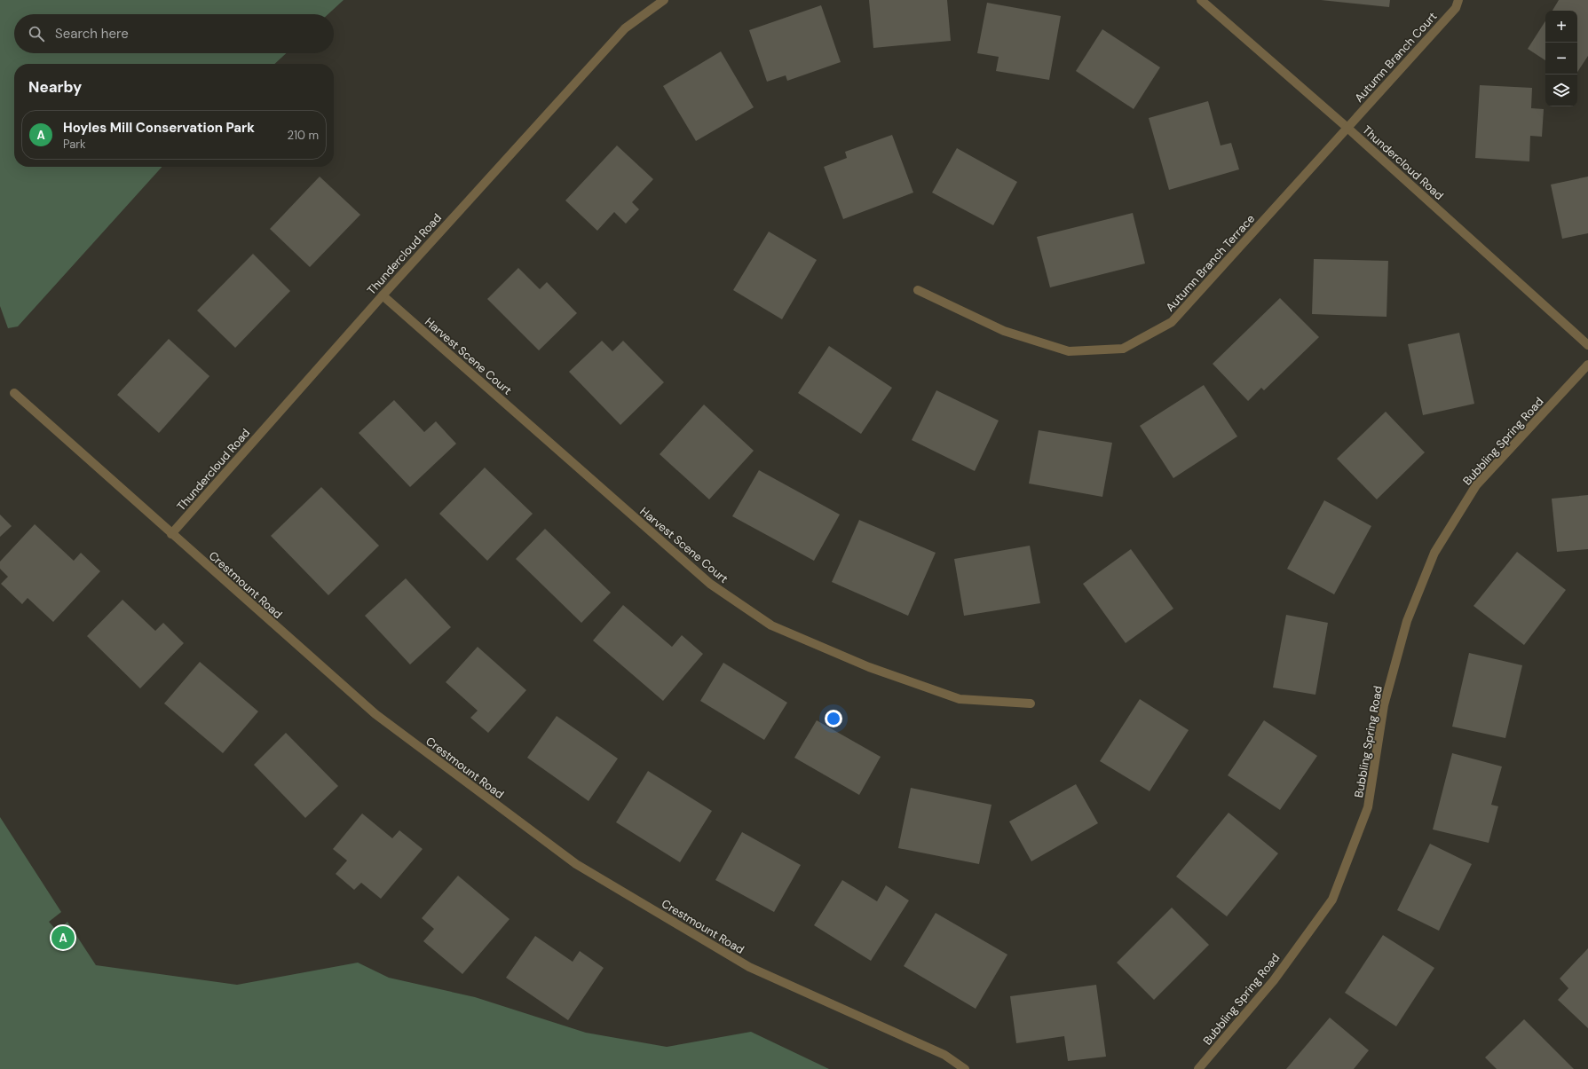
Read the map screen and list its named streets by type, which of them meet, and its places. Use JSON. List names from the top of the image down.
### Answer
{
  "streets": {
    "street": [
      "Autumn Branch Court",
      "Thundercloud Road",
      "Autumn Branch Terrace",
      "Harvest Scene Court",
      "Bubbling Spring Road",
      "Crestmount Road"
    ]
  },
  "crossings": [
    ["Autumn Branch Court", "Thundercloud Road"],
    ["Autumn Branch Court", "Autumn Branch Terrace"],
    ["Thundercloud Road", "Autumn Branch Terrace"],
    ["Thundercloud Road", "Harvest Scene Court"],
    ["Thundercloud Road", "Crestmount Road"]
  ],
  "page": {
    "map_buttons": ["+", "−"],
    "search": "Search here",
    "heading": "Nearby",
    "list": [
      {
        "mark": "A",
        "name": "Hoyles Mill Conservation Park",
        "note": "Park",
        "value": "210 m"
      }
    ],
    "pins": "A"
  }
}
